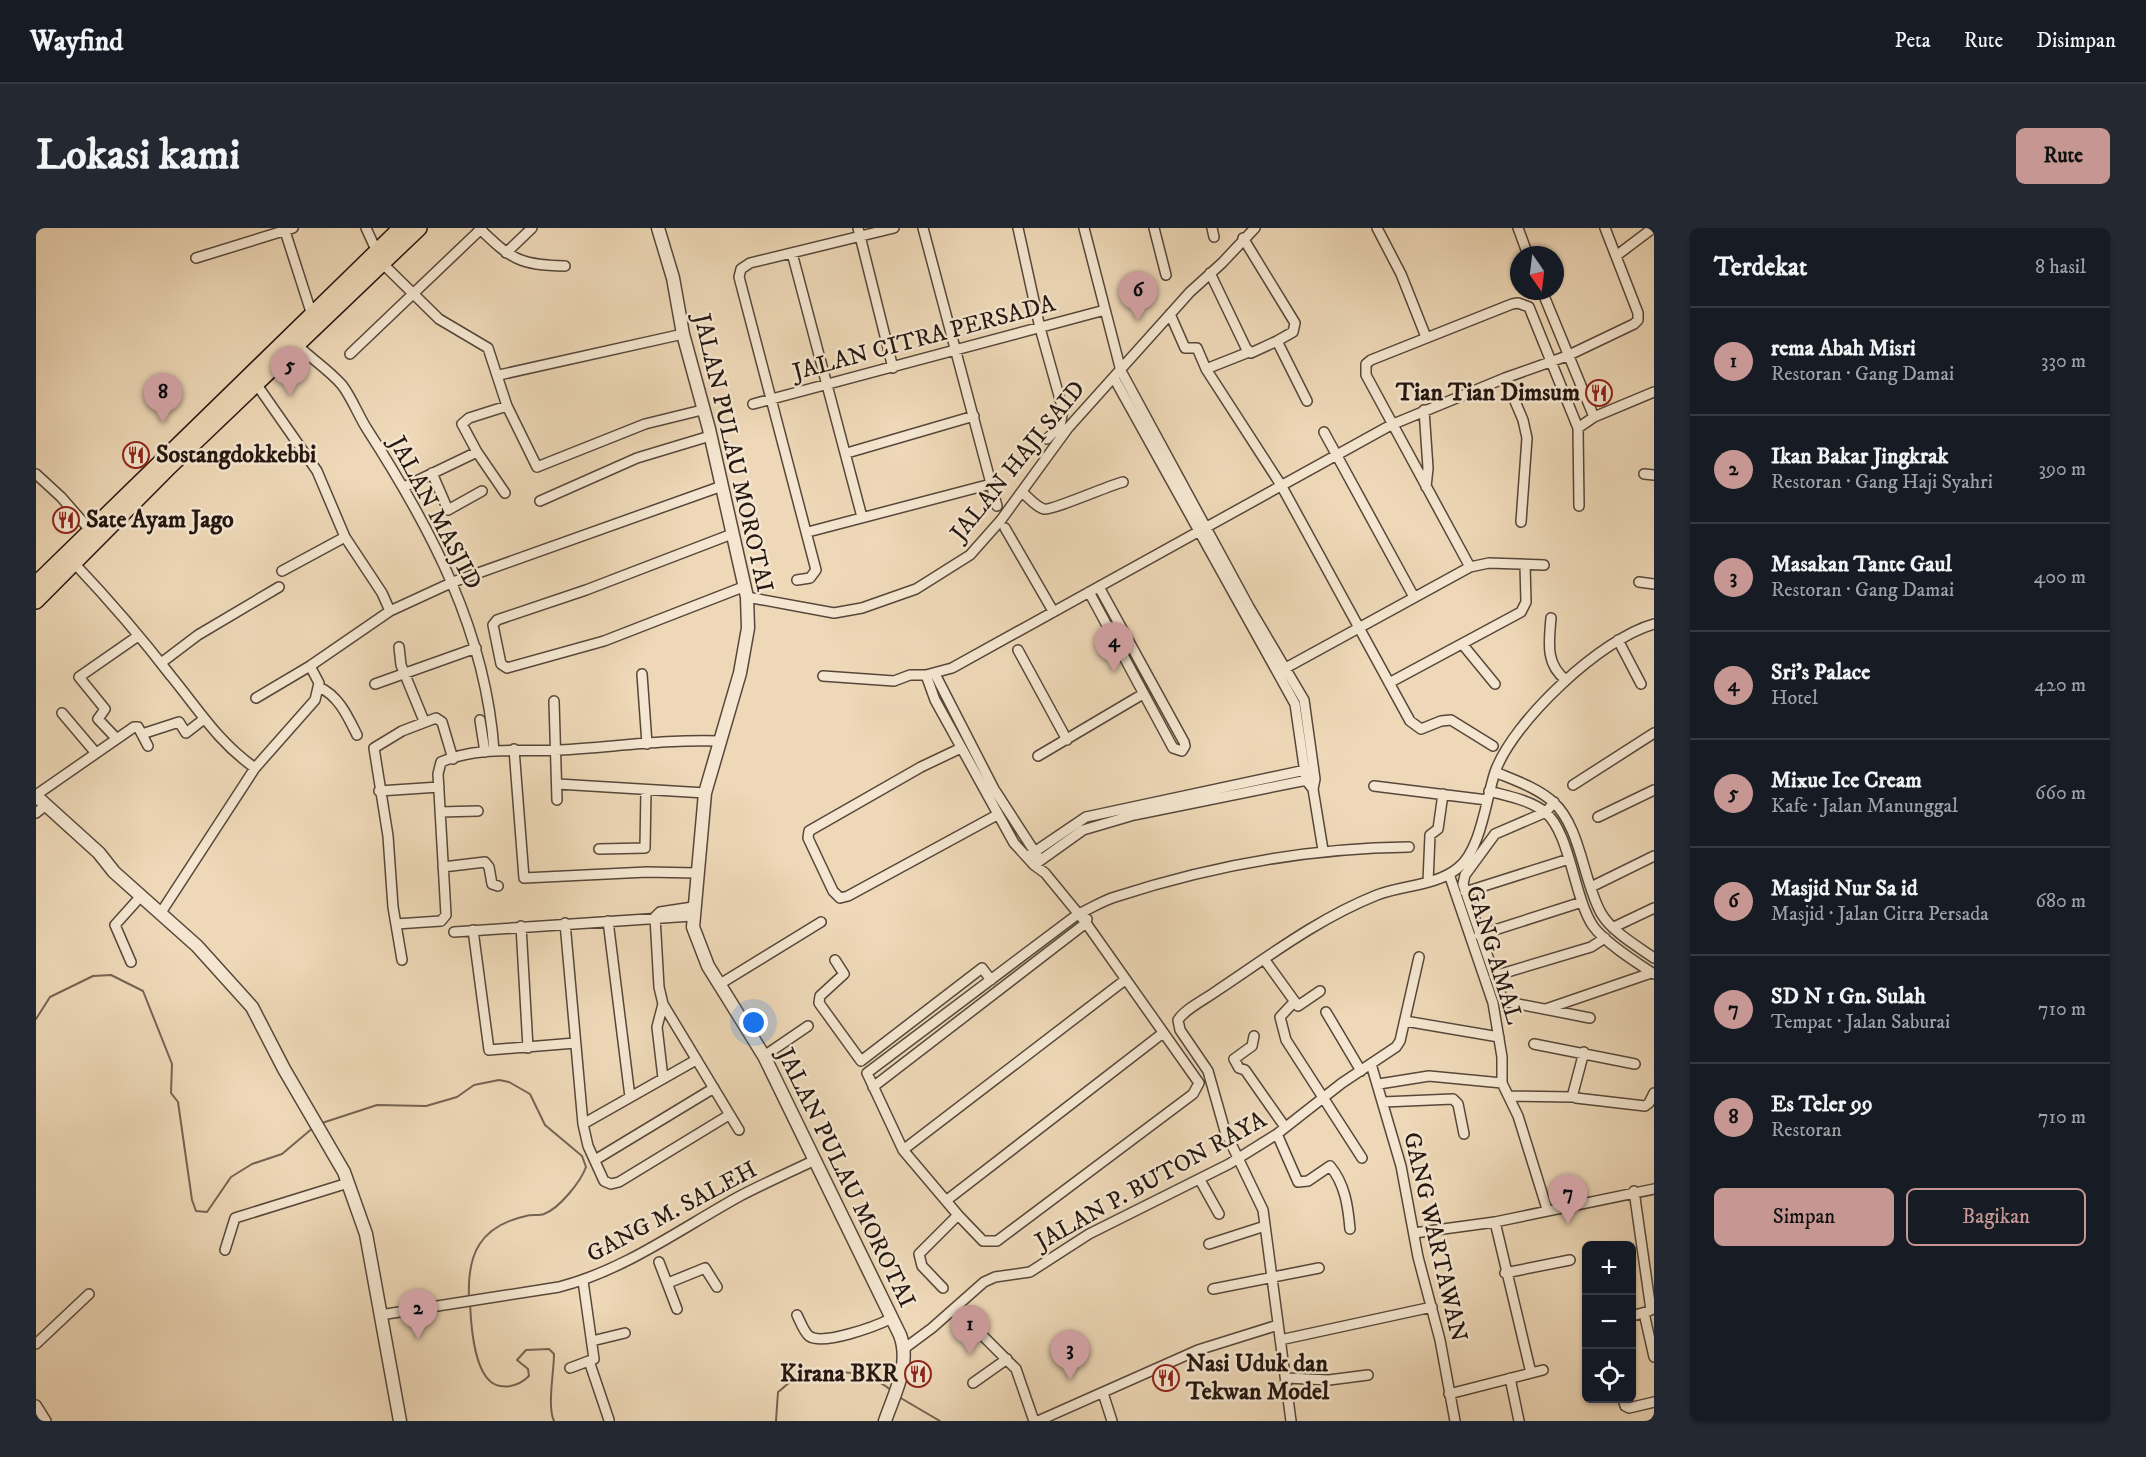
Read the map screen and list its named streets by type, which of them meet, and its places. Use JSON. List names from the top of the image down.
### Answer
{
  "streets": {
    "street": [
      "JALAN CITRA PERSADA",
      "JALAN PULAU MOROTAI",
      "JALAN HAJI SAID",
      "JALAN MASJID",
      "GANG AMAL",
      "JALAN P. BUTON RAYA",
      "GANG M. SALEH",
      "GANG WARTAWAN"
    ]
  },
  "crossings": [
    ["JALAN PULAU MOROTAI", "JALAN HAJI SAID"],
    ["JALAN PULAU MOROTAI", "JALAN P. BUTON RAYA"],
    ["JALAN PULAU MOROTAI", "GANG M. SALEH"],
    ["JALAN P. BUTON RAYA", "GANG WARTAWAN"]
  ],
  "places": {
    "restaurant": [
      "Tian Tian Dimsum",
      "Sostangdokkebbi",
      "Sate Ayam Jago",
      "Kirana BKR",
      "Nasi Uduk dan Tekwan Model"
    ]
  },
  "north": "bottom",
  "page": {
    "header": "Wayfind",
    "nav": ["Peta", "Rute", "Disimpan"],
    "buttons": [
      "Rute",
      ["Simpan", "Bagikan"]
    ],
    "title": "Lokasi kami",
    "heading": ["Terdekat", "8 hasil"],
    "pins": [
      "6",
      "5",
      "8",
      "4",
      "7",
      "2",
      "1",
      "3"
    ],
    "list": [
      {
        "mark": "1",
        "name": "rema Abah Misri",
        "note": "Restoran · Gang Damai",
        "value": "330 m"
      },
      {
        "mark": "2",
        "name": "Ikan Bakar Jingkrak",
        "note": "Restoran · Gang Haji Syahri",
        "value": "390 m"
      },
      {
        "mark": "3",
        "name": "Masakan Tante Gaul",
        "note": "Restoran · Gang Damai",
        "value": "400 m"
      },
      {
        "mark": "4",
        "name": "Sri's Palace",
        "note": "Hotel",
        "value": "420 m"
      },
      {
        "mark": "5",
        "name": "Mixue Ice Cream",
        "note": "Kafe · Jalan Manunggal",
        "value": "660 m"
      },
      {
        "mark": "6",
        "name": "Masjid Nur Sa id",
        "note": "Masjid · Jalan Citra Persada",
        "value": "680 m"
      },
      {
        "mark": "7",
        "name": "SD N 1 Gn. Sulah",
        "note": "Tempat · Jalan Saburai",
        "value": "710 m"
      },
      {
        "mark": "8",
        "name": "Es Teler 99",
        "note": "Restoran",
        "value": "710 m"
      }
    ],
    "map_buttons": ["+", "−"]
  }
}
